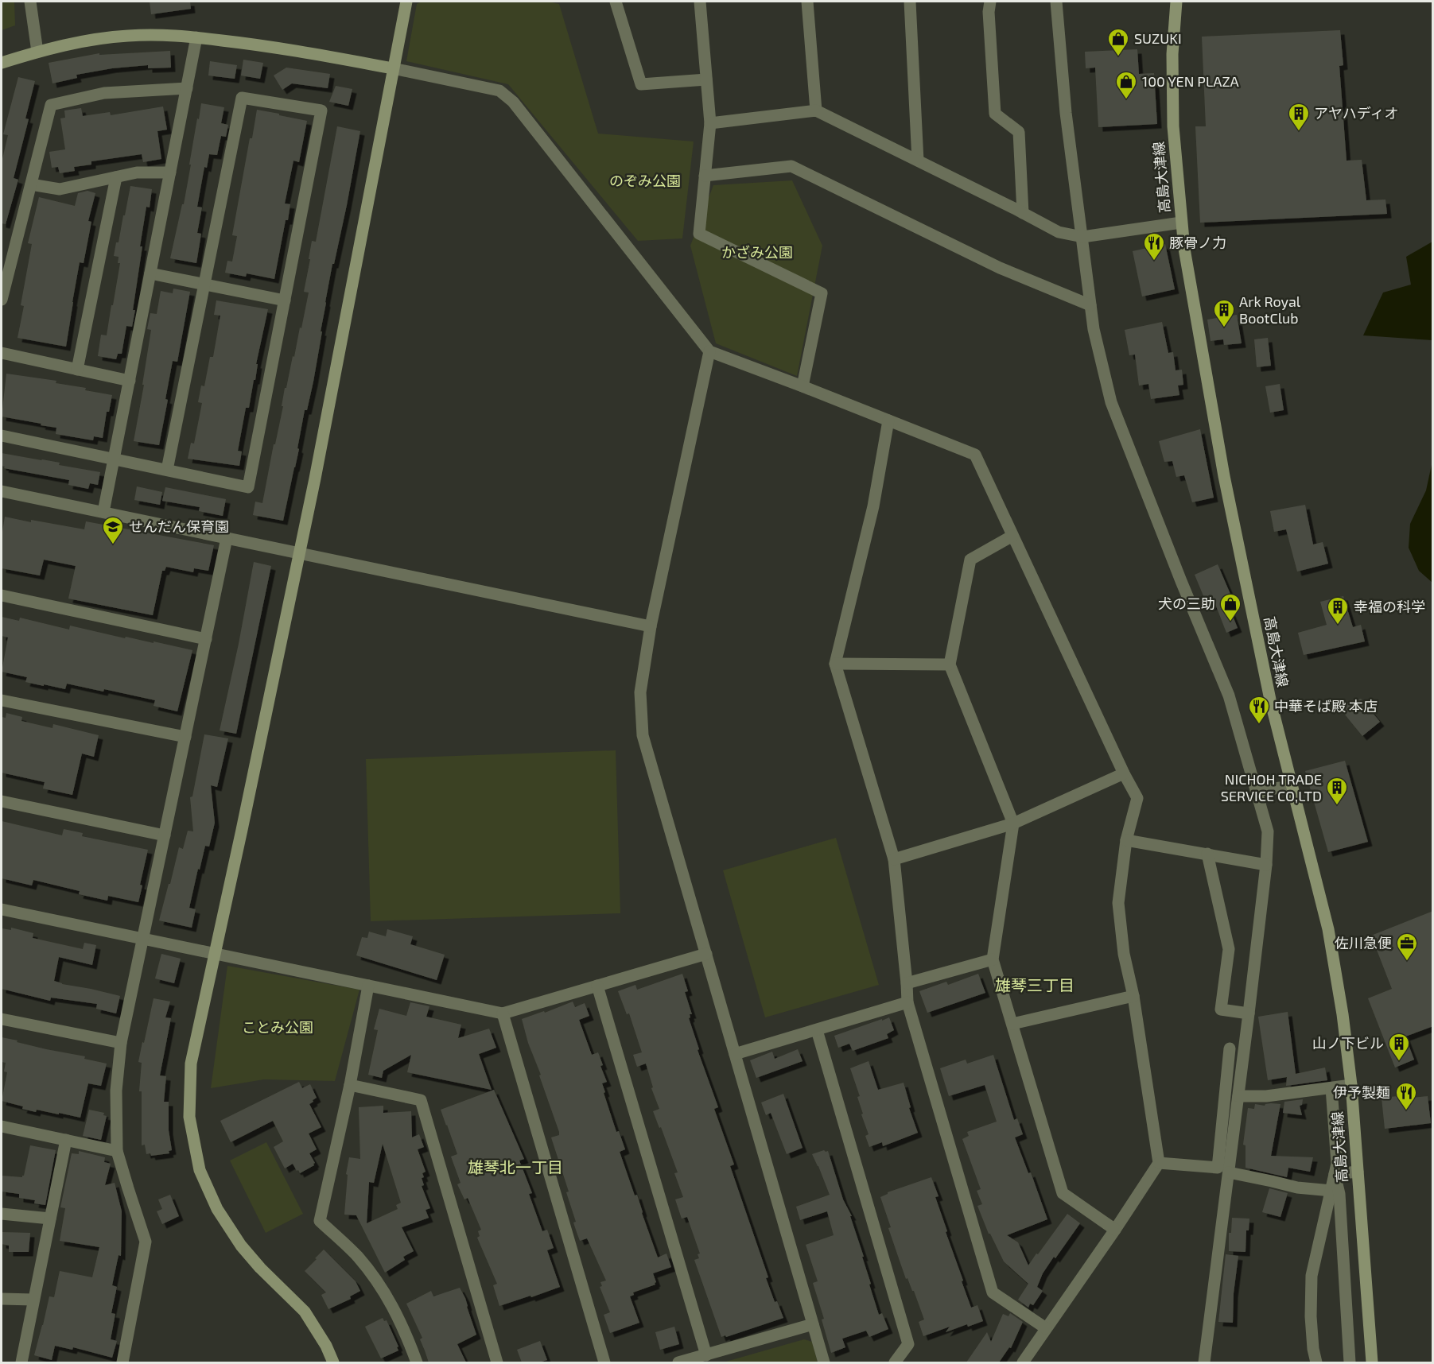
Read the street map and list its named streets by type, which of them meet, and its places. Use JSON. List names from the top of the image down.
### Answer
{
  "streets": {
    "street": ["高島大津線"]
  },
  "districts": ["雄琴三丁目", "雄琴北一丁目"],
  "parks": ["のぞみ公園", "かざみ公園", "ことみ公園"],
  "places": {
    "shop": ["SUZUKI", "100 YEN PLAZA", "犬の三助"],
    "building": [
      "アヤハディオ",
      "Ark Royal BootClub",
      "幸福の科学",
      "NICHOH TRADE SERVICE CO,LTD",
      "山ノ下ビル"
    ],
    "restaurant": ["豚骨ノ力", "中華そば殿 本店", "伊予製麺"],
    "school or university": ["せんだん保育園"],
    "office": ["佐川急便"]
  }
}
